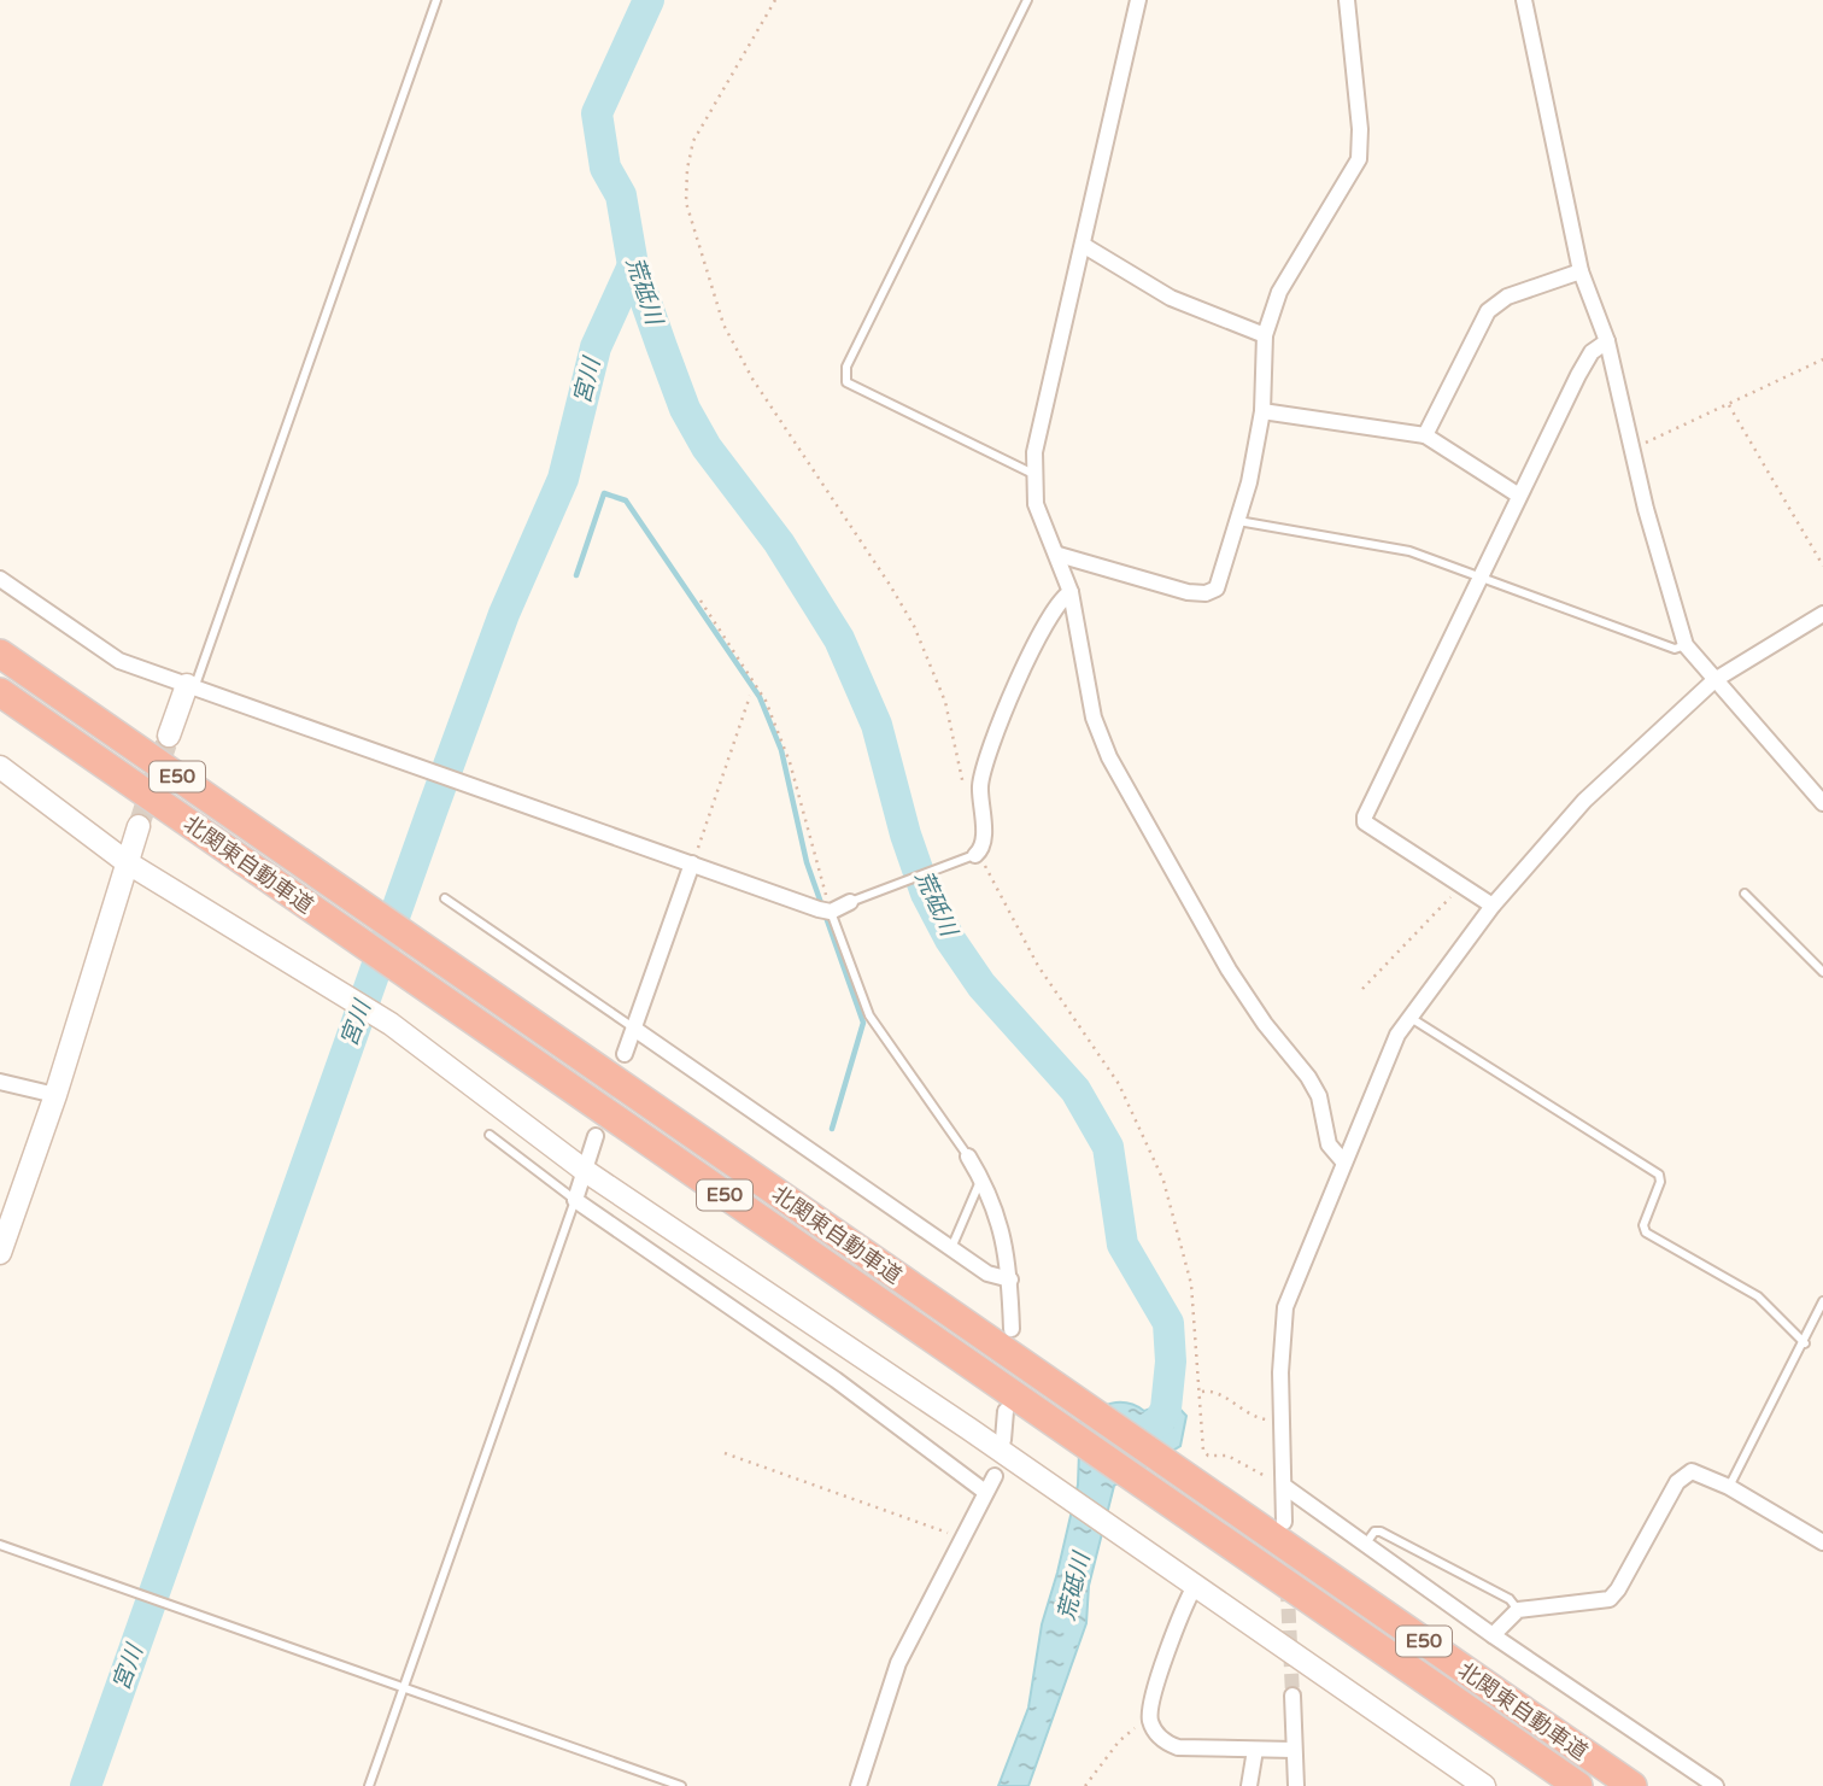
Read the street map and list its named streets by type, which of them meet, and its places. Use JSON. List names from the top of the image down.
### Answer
{
  "streets": {
    "highway": ["E50", "北関東自動車道"]
  },
  "water": ["荒砥川", "宮川"]
}
